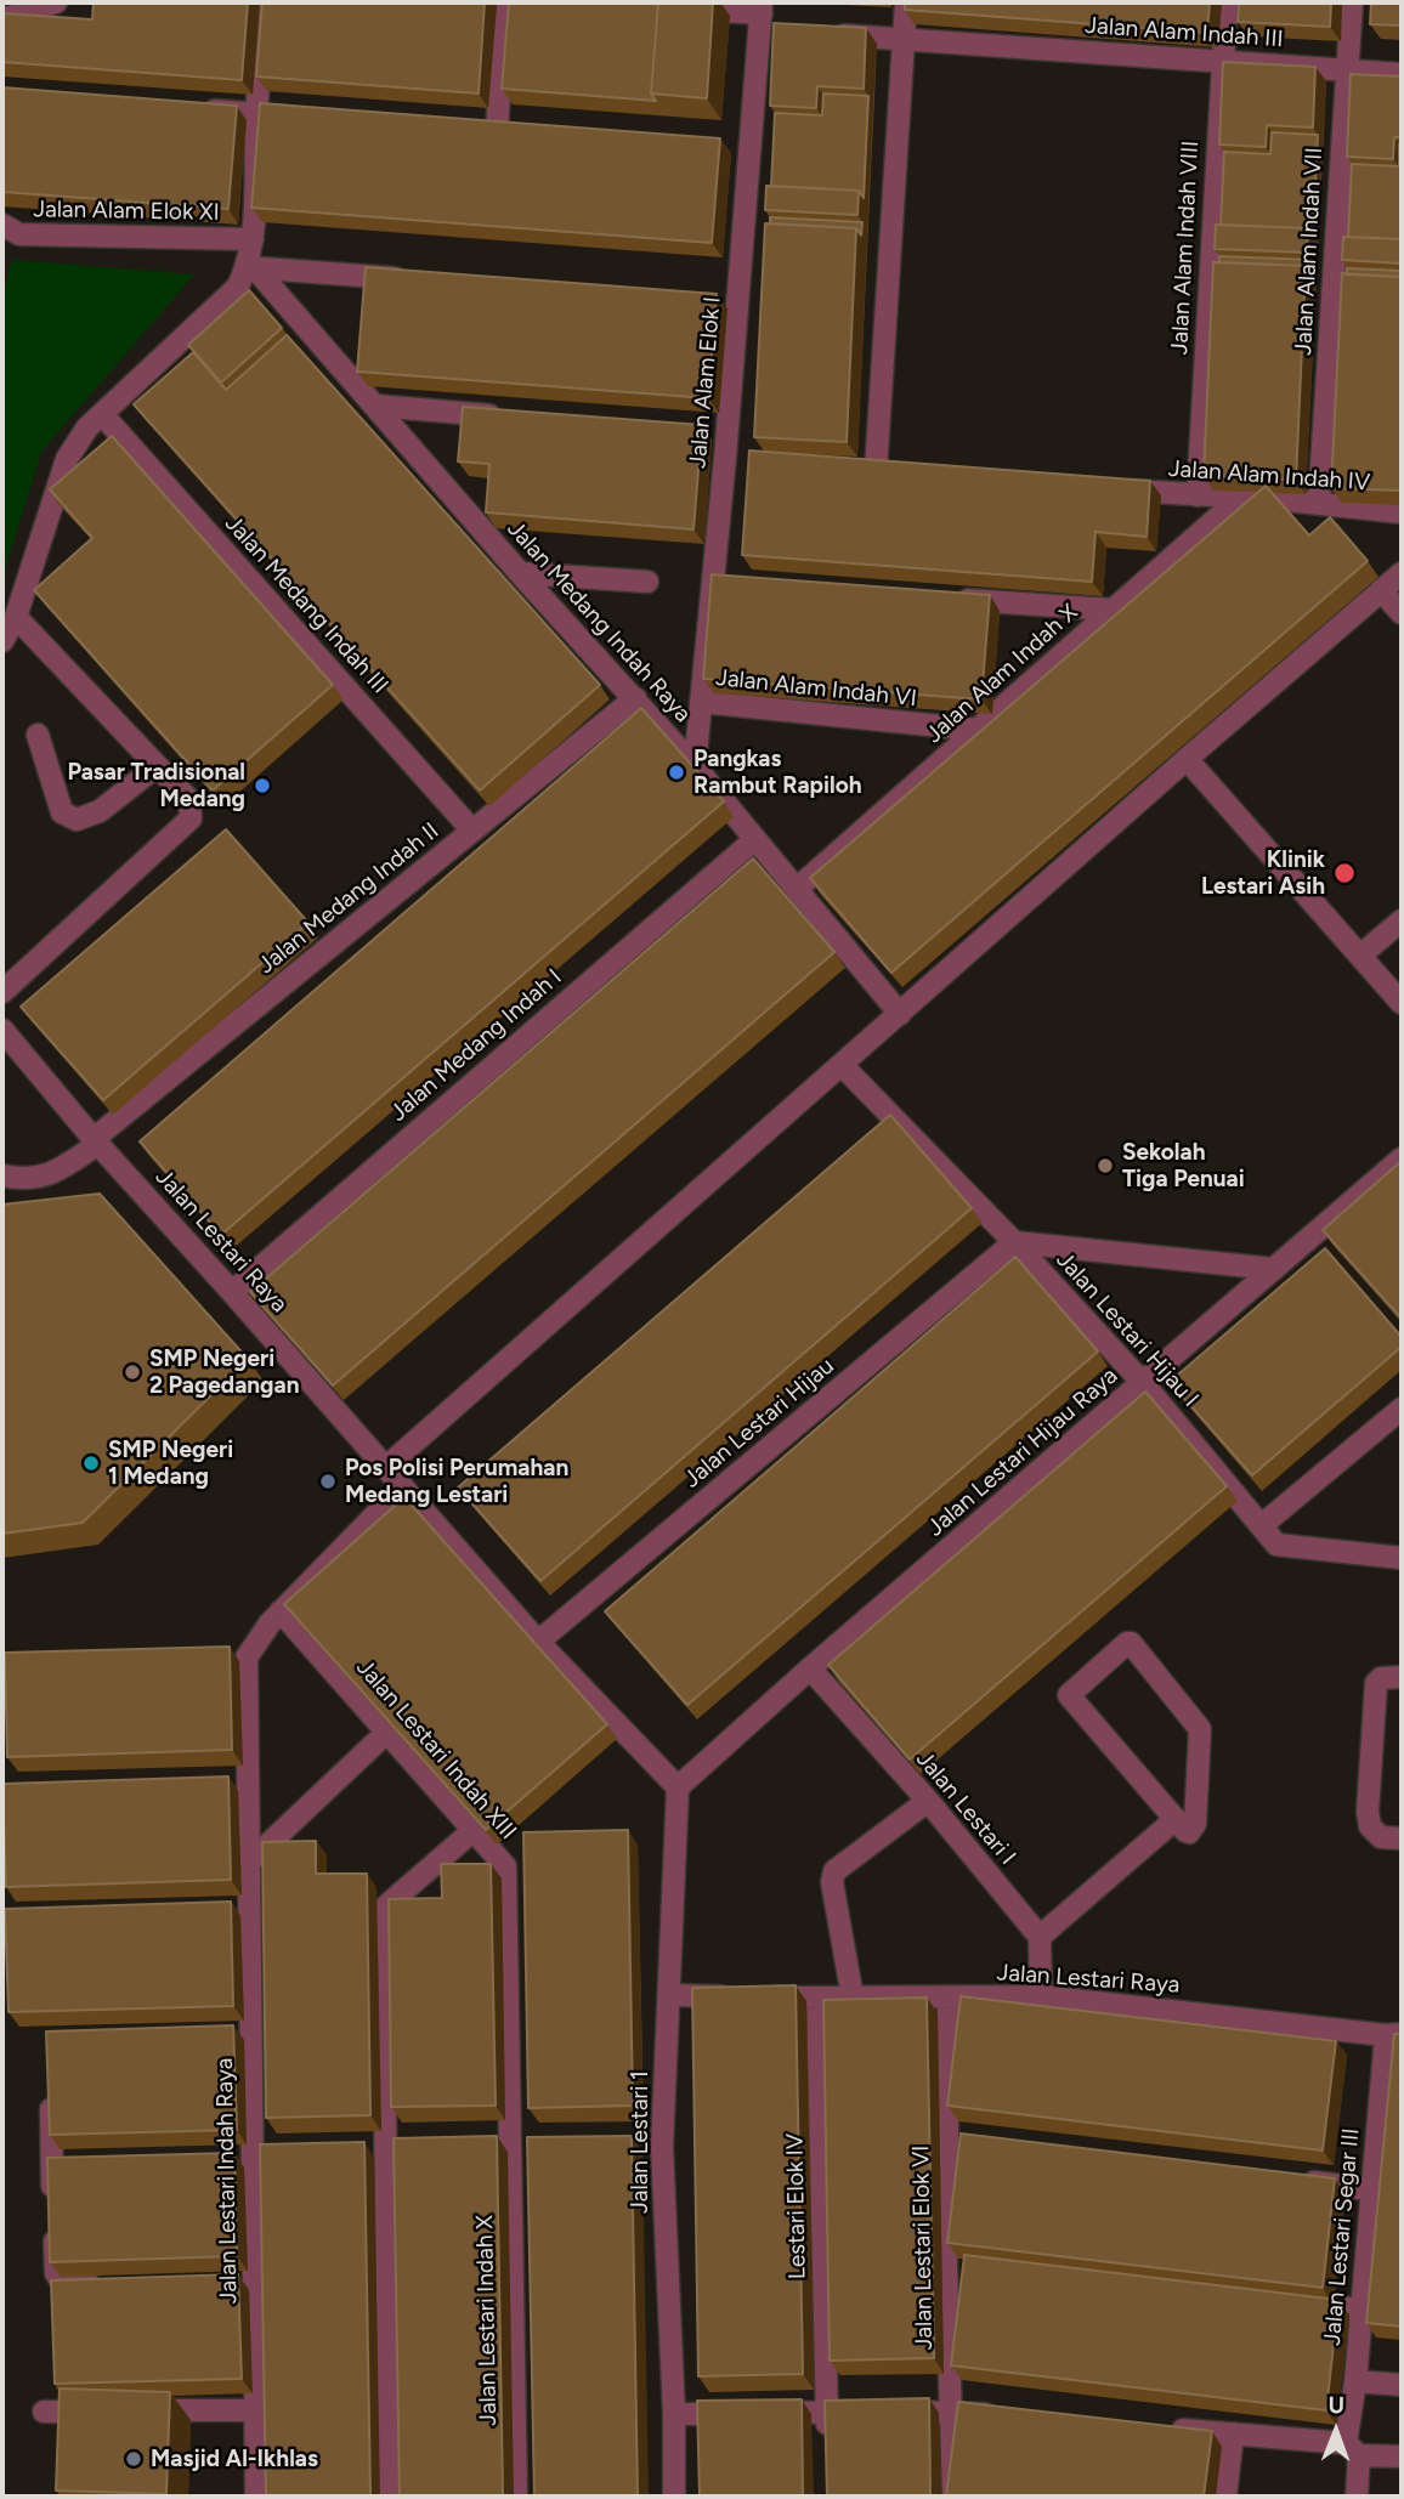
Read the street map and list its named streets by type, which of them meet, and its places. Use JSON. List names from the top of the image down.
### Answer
{
  "streets": {
    "street": [
      "Jalan Alam Indah III",
      "Jalan Alam Elok XI",
      "Jalan Alam Indah VIII",
      "Jalan Alam Indah VII",
      "Jalan Alam Elok I",
      "Jalan Alam Indah IV",
      "Jalan Medang Indah III",
      "Jalan Medang Indah Raya",
      "Jalan Alam Indah X",
      "Jalan Alam Indah VI",
      "Jalan Medang Indah II",
      "Jalan Medang Indah I",
      "Jalan Lestari Raya",
      "Jalan Lestari Hijau I",
      "Jalan Lestari Hijau",
      "Jalan Lestari Hijau Raya",
      "Jalan Lestari Indah XIII",
      "Jalan Lestari I",
      "Jalan Lestari 1",
      "Jalan Lestari Indah Raya",
      "Lestari Elok IV",
      "Jalan Lestari Segar III",
      "Jalan Lestari Elok VI",
      "Jalan Lestari Indah X"
    ]
  },
  "crossings": [
    ["Jalan Alam Indah III", "Jalan Alam Indah VIII"],
    ["Jalan Alam Indah III", "Jalan Alam Indah VII"],
    ["Jalan Alam Indah VIII", "Jalan Alam Indah IV"],
    ["Jalan Alam Indah VII", "Jalan Alam Indah IV"],
    ["Jalan Alam Elok I", "Jalan Medang Indah Raya"],
    ["Jalan Alam Elok I", "Jalan Alam Indah VI"],
    ["Jalan Alam Indah IV", "Jalan Alam Indah X"],
    ["Jalan Medang Indah III", "Jalan Medang Indah II"],
    ["Jalan Medang Indah Raya", "Jalan Alam Indah X"],
    ["Jalan Medang Indah Raya", "Jalan Medang Indah II"],
    ["Jalan Medang Indah Raya", "Jalan Medang Indah I"],
    ["Jalan Alam Indah X", "Jalan Alam Indah VI"],
    ["Jalan Medang Indah II", "Jalan Lestari Raya"],
    ["Jalan Medang Indah I", "Jalan Lestari Raya"],
    ["Jalan Lestari Raya", "Jalan Lestari Hijau"],
    ["Jalan Lestari Raya", "Jalan Lestari Hijau Raya"],
    ["Jalan Lestari Raya", "Jalan Lestari 1"],
    ["Jalan Lestari Raya", "Jalan Lestari Indah Raya"],
    ["Jalan Lestari Raya", "Lestari Elok IV"],
    ["Jalan Lestari Raya", "Jalan Lestari Segar III"],
    ["Jalan Lestari Raya", "Jalan Lestari Elok VI"],
    ["Jalan Lestari Hijau I", "Jalan Lestari Hijau"],
    ["Jalan Lestari Hijau I", "Jalan Lestari Hijau Raya"],
    ["Jalan Lestari Hijau Raya", "Jalan Lestari I"],
    ["Jalan Lestari Hijau Raya", "Jalan Lestari 1"],
    ["Jalan Lestari Indah XIII", "Jalan Lestari Indah Raya"],
    ["Jalan Lestari Indah XIII", "Jalan Lestari Indah X"]
  ],
  "places": [
    "Pangkas Rambut Rapiloh",
    "Pasar Tradisional Medang",
    "Klinik Lestari Asih",
    "Sekolah Tiga Penuai",
    "SMP Negeri 2 Pagedangan",
    "SMP Negeri 1 Medang",
    "Pos Polisi Perumahan Medang Lestari",
    "Masjid Al-Ikhlas"
  ],
  "north": "top"
}
